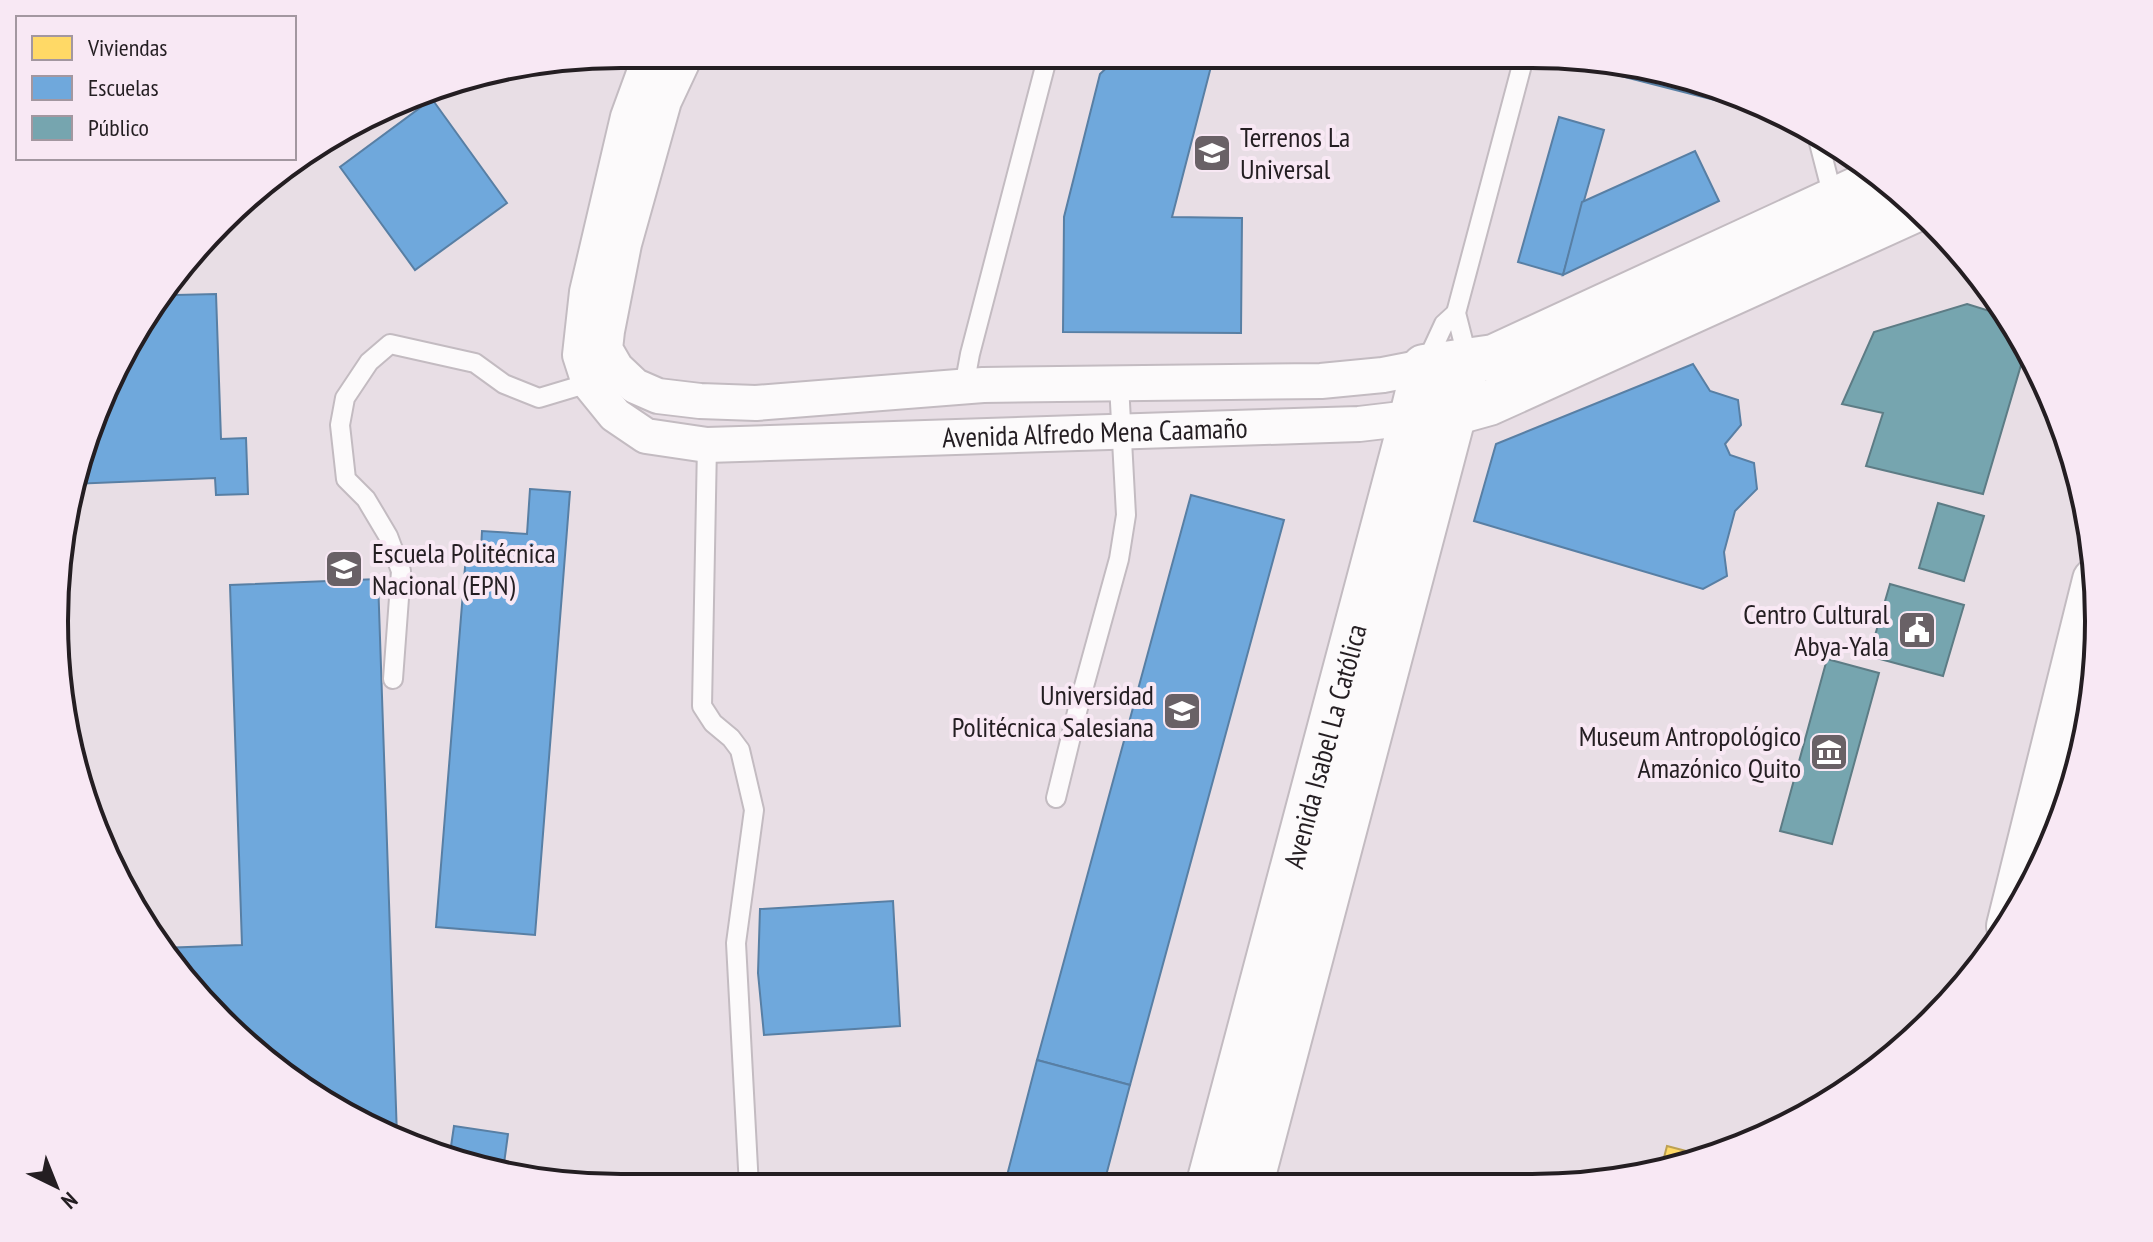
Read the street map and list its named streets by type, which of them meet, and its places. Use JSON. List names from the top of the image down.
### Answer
{
  "streets": {
    "street": ["Avenida Alfredo Mena Caamaño", "Avenida Isabel La Católica"]
  },
  "crossings": [
    ["Avenida Alfredo Mena Caamaño", "Avenida Isabel La Católica"]
  ],
  "places": {
    "school or university": ["Terrenos La Universal", "Escuela Politécnica Nacional (EPN)", "Universidad Politécnica Salesiana"],
    "public building": ["Centro Cultural Abya-Yala"],
    "museum": ["Museum Antropológico Amazónico Quito"]
  },
  "legend": ["Viviendas", "Escuelas", "Público"],
  "north": "bottom right"
}
